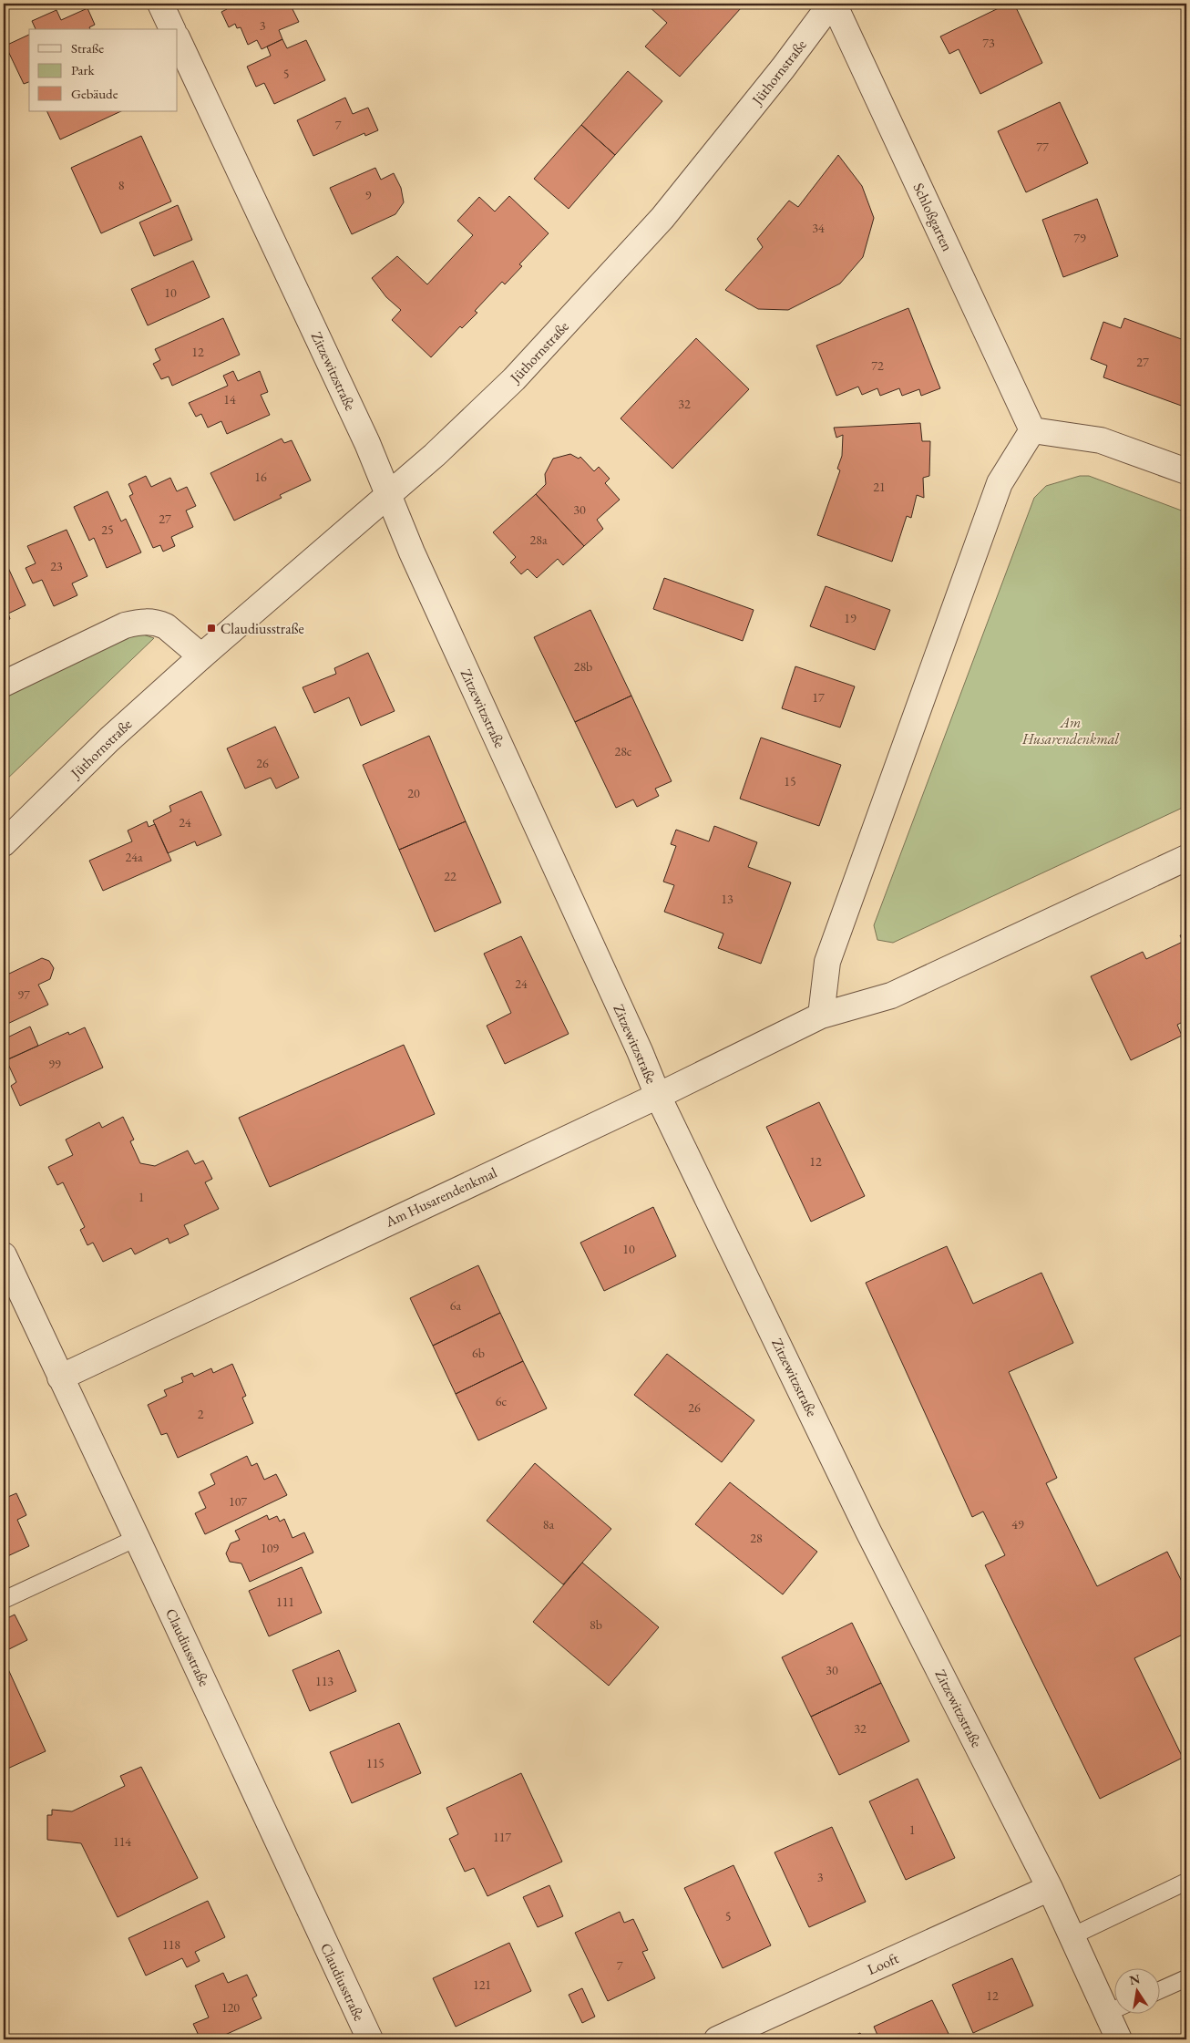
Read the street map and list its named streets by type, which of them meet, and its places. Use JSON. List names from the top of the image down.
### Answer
{
  "streets": {
    "street": [
      "Jüthornstraße",
      "Schloßgarten",
      "Zitzewitzstraße",
      "Am Husarendenkmal",
      "Claudiusstraße",
      "Looft"
    ]
  },
  "crossings": [
    ["Jüthornstraße", "Schloßgarten"],
    ["Jüthornstraße", "Zitzewitzstraße"],
    ["Zitzewitzstraße", "Am Husarendenkmal"],
    ["Zitzewitzstraße", "Looft"],
    ["Am Husarendenkmal", "Claudiusstraße"]
  ],
  "parks": ["Am Husarendenkmal"],
  "places": {
    "transit": ["Claudiusstraße"]
  },
  "house_numbers": [
    "3",
    "73",
    "5",
    "7",
    "77",
    "8",
    "9",
    "34",
    "79",
    "10",
    "12",
    "27",
    "72",
    "14",
    "32",
    "16",
    "21",
    "30",
    "27",
    "25",
    "28a",
    "23",
    "19",
    "28b",
    "17",
    "28c",
    "26",
    "15",
    "20",
    "24",
    "24a",
    "22",
    "13",
    "24",
    "97",
    "99",
    "12",
    "1",
    "10",
    "6a",
    "6b",
    "6c",
    "26",
    "2",
    "107",
    "8a",
    "49",
    "28",
    "109",
    "111",
    "8b",
    "30",
    "113",
    "32",
    "115",
    "1",
    "117",
    "114",
    "3",
    "5",
    "118",
    "7",
    "121",
    "12",
    "120"
  ],
  "legend": ["Straße", "Park", "Gebäude"],
  "north": "top"
}
